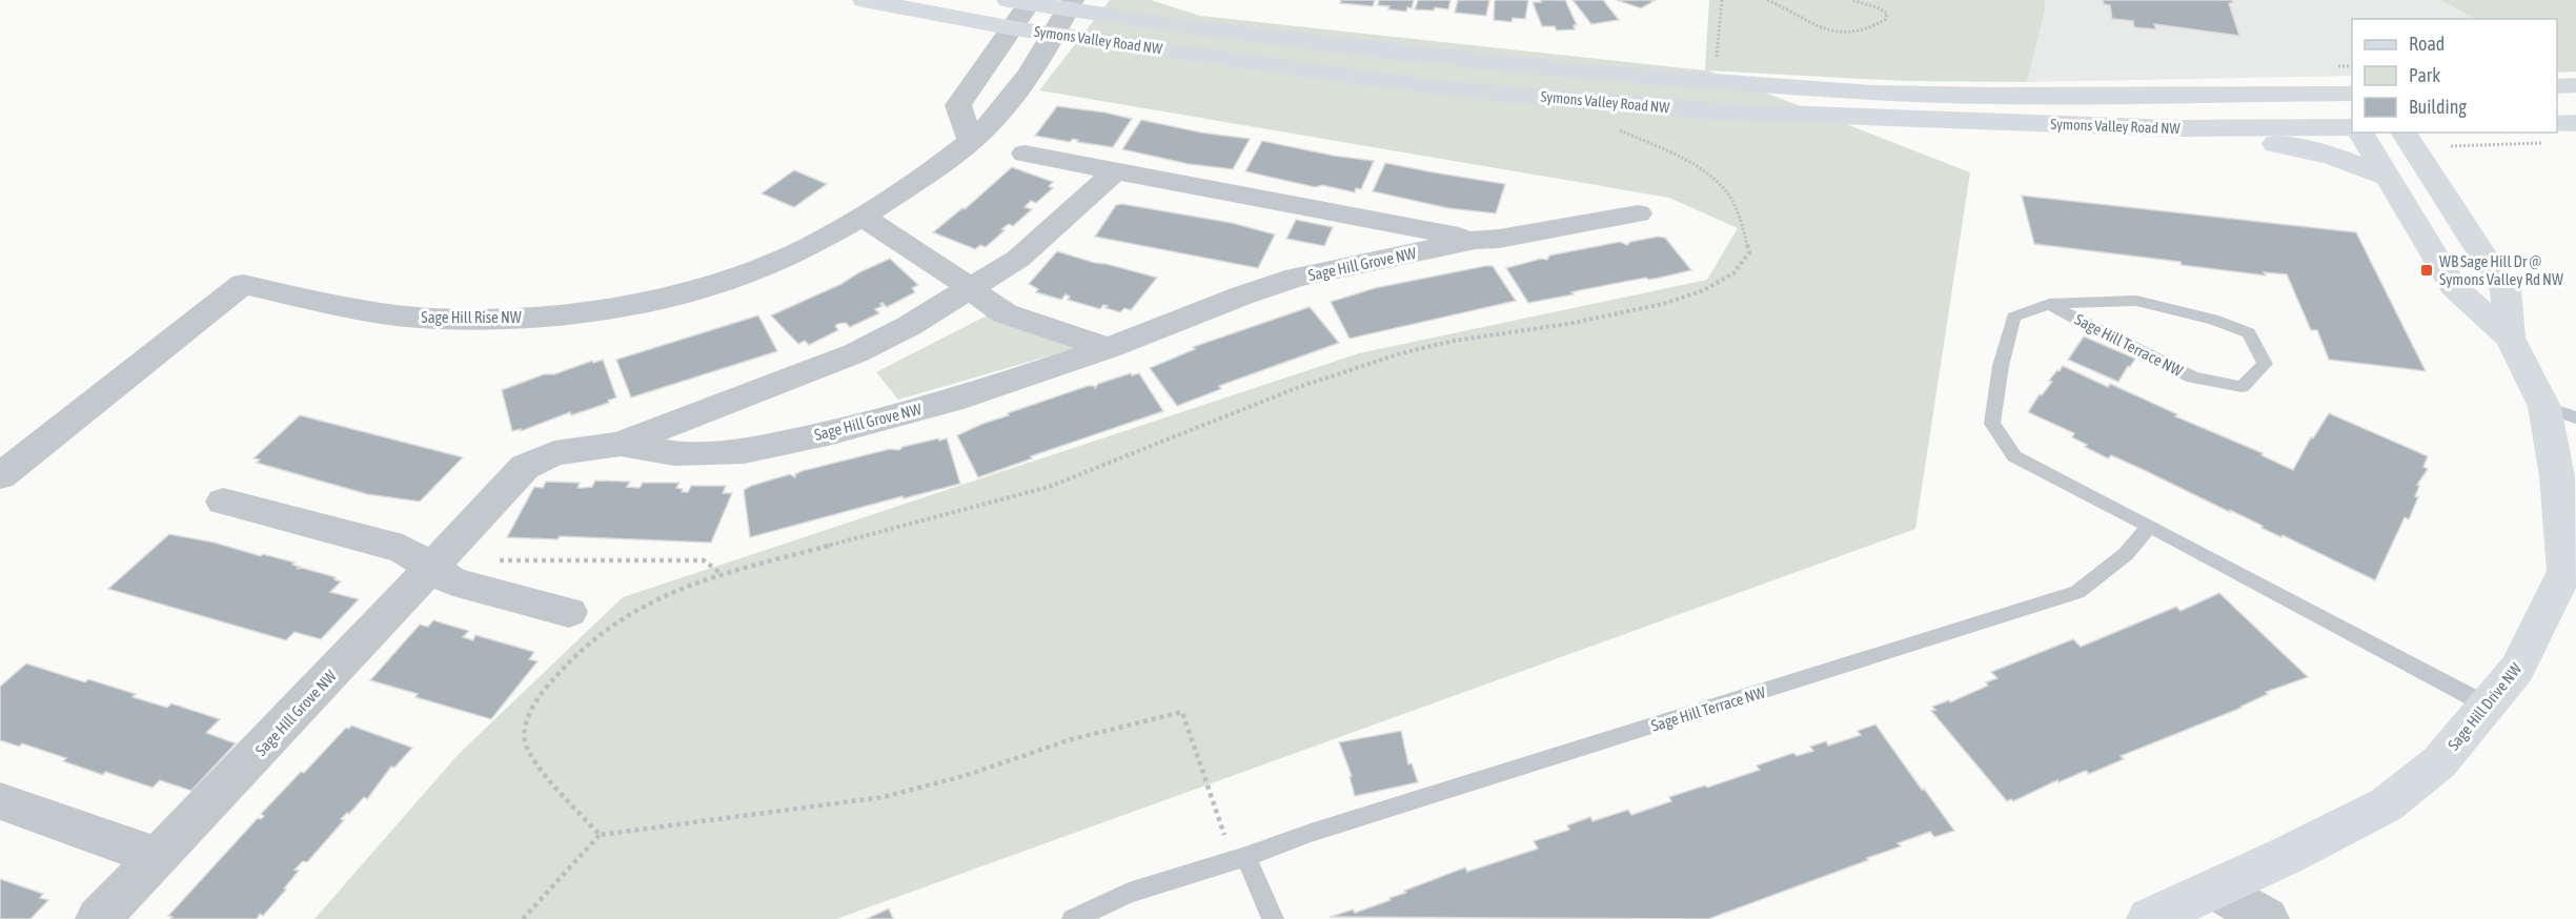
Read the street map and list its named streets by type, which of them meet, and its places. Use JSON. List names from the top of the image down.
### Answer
{
  "streets": {
    "main road": ["Symons Valley Road NW", "Sage Hill Drive NW"],
    "street": ["Sage Hill Grove NW", "Sage Hill Rise NW"],
    "lane": ["Sage Hill Terrace NW"]
  },
  "crossings": [
    ["Symons Valley Road NW", "Sage Hill Rise NW"],
    ["Sage Hill Terrace NW", "Sage Hill Drive NW"]
  ],
  "places": {
    "transit": ["WB Sage Hill Dr @ Symons Valley Rd NW"]
  },
  "legend": ["Road", "Park", "Building"]
}
